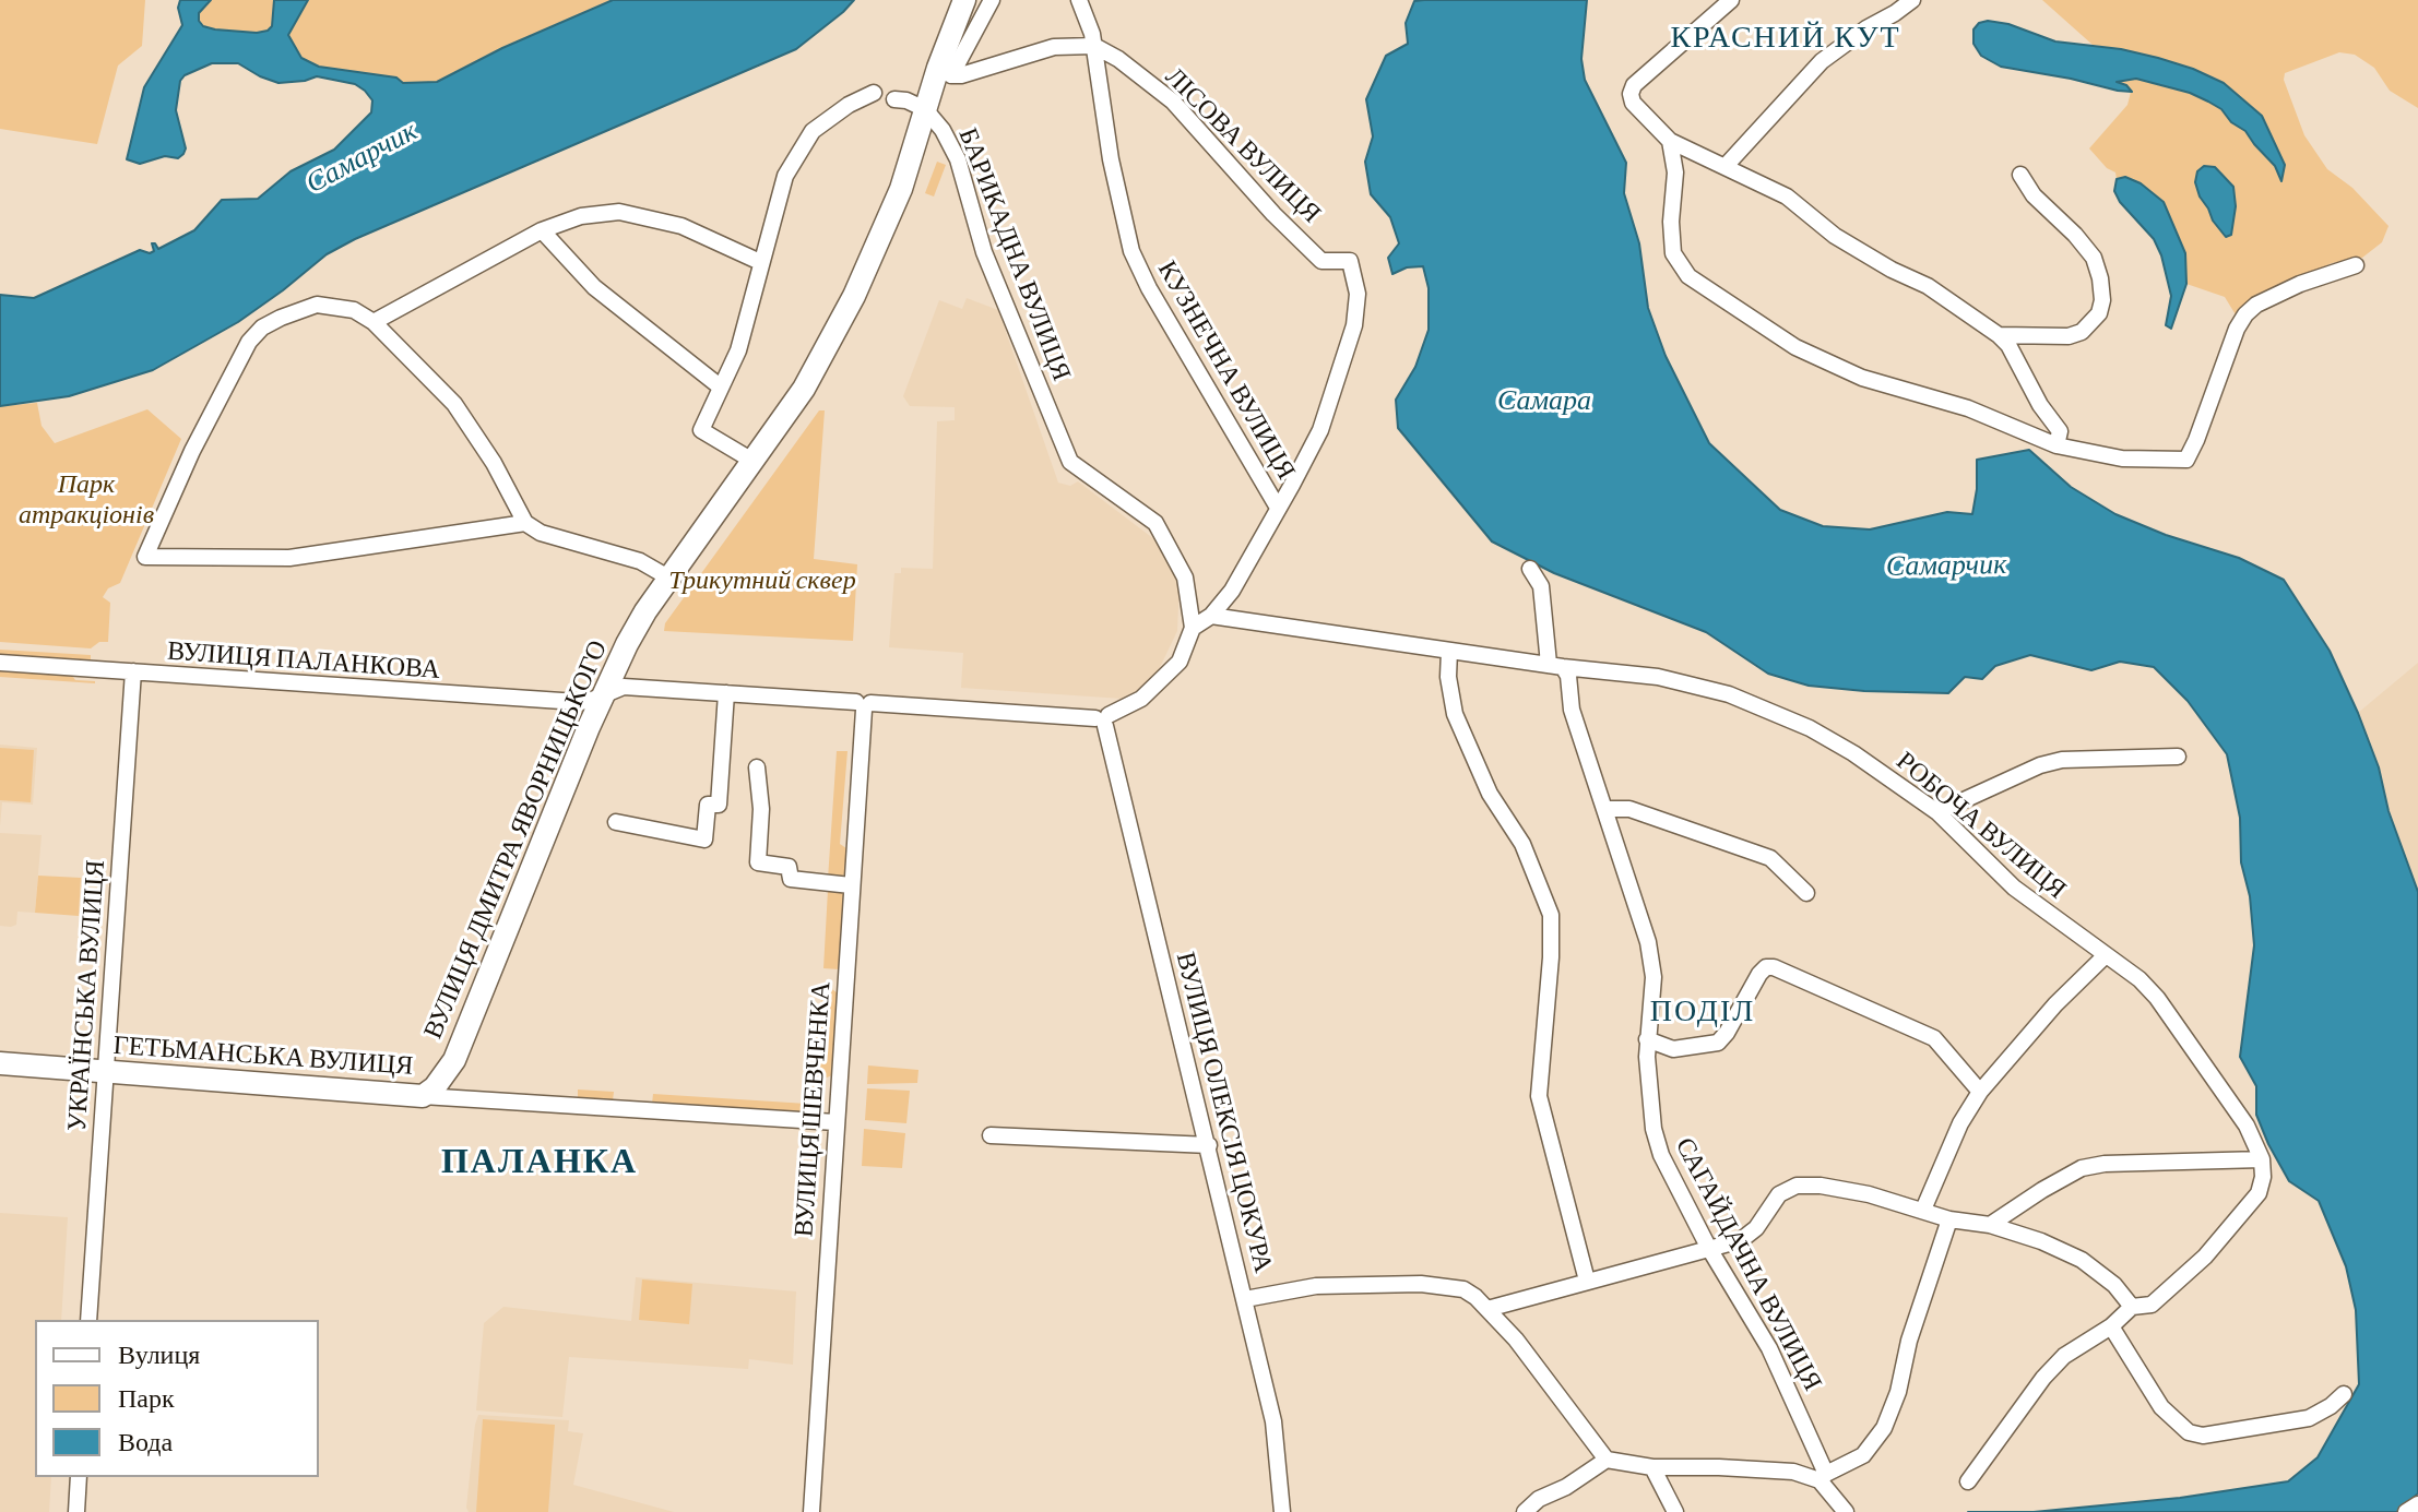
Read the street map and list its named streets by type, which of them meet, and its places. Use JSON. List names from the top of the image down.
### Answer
{
  "streets": {
    "highway": ["ВУЛИЦЯ ДМИТРА ЯВОРНИЦЬКОГО", "ГЕТЬМАНСЬКА ВУЛИЦЯ"],
    "street": [
      "ЛІСОВА ВУЛИЦЯ",
      "БАРИКАДНА ВУЛИЦЯ",
      "КУЗНЕЧНА ВУЛИЦЯ",
      "ВУЛИЦЯ ПАЛАНКОВА",
      "РОБОЧА ВУЛИЦЯ",
      "УКРАЇНСЬКА ВУЛИЦЯ",
      "ВУЛИЦЯ ШЕВЧЕНКА",
      "ВУЛИЦЯ ОЛЕКСІЯ ЦОКУРА",
      "САГАЙДАЧНА ВУЛИЦЯ"
    ]
  },
  "crossings": [
    ["ЛІСОВА ВУЛИЦЯ", "КУЗНЕЧНА ВУЛИЦЯ"],
    ["БАРИКАДНА ВУЛИЦЯ", "ВУЛИЦЯ ДМИТРА ЯВОРНИЦЬКОГО"],
    ["ВУЛИЦЯ ПАЛАНКОВА", "ВУЛИЦЯ ДМИТРА ЯВОРНИЦЬКОГО"],
    ["ВУЛИЦЯ ПАЛАНКОВА", "УКРАЇНСЬКА ВУЛИЦЯ"],
    ["ВУЛИЦЯ ПАЛАНКОВА", "ВУЛИЦЯ ШЕВЧЕНКА"],
    ["ВУЛИЦЯ ПАЛАНКОВА", "ВУЛИЦЯ ОЛЕКСІЯ ЦОКУРА"],
    ["РОБОЧА ВУЛИЦЯ", "САГАЙДАЧНА ВУЛИЦЯ"],
    ["ВУЛИЦЯ ДМИТРА ЯВОРНИЦЬКОГО", "ГЕТЬМАНСЬКА ВУЛИЦЯ"],
    ["УКРАЇНСЬКА ВУЛИЦЯ", "ГЕТЬМАНСЬКА ВУЛИЦЯ"],
    ["ГЕТЬМАНСЬКА ВУЛИЦЯ", "ВУЛИЦЯ ШЕВЧЕНКА"]
  ],
  "districts": ["КРАСНИЙ КУТ", "ПОДІЛ", "ПАЛАНКА"],
  "water": ["Самарчик", "Самара"],
  "parks": ["Парк атракціонів", "Трикутний сквер"],
  "legend": ["Вулиця", "Парк", "Вода"]
}
